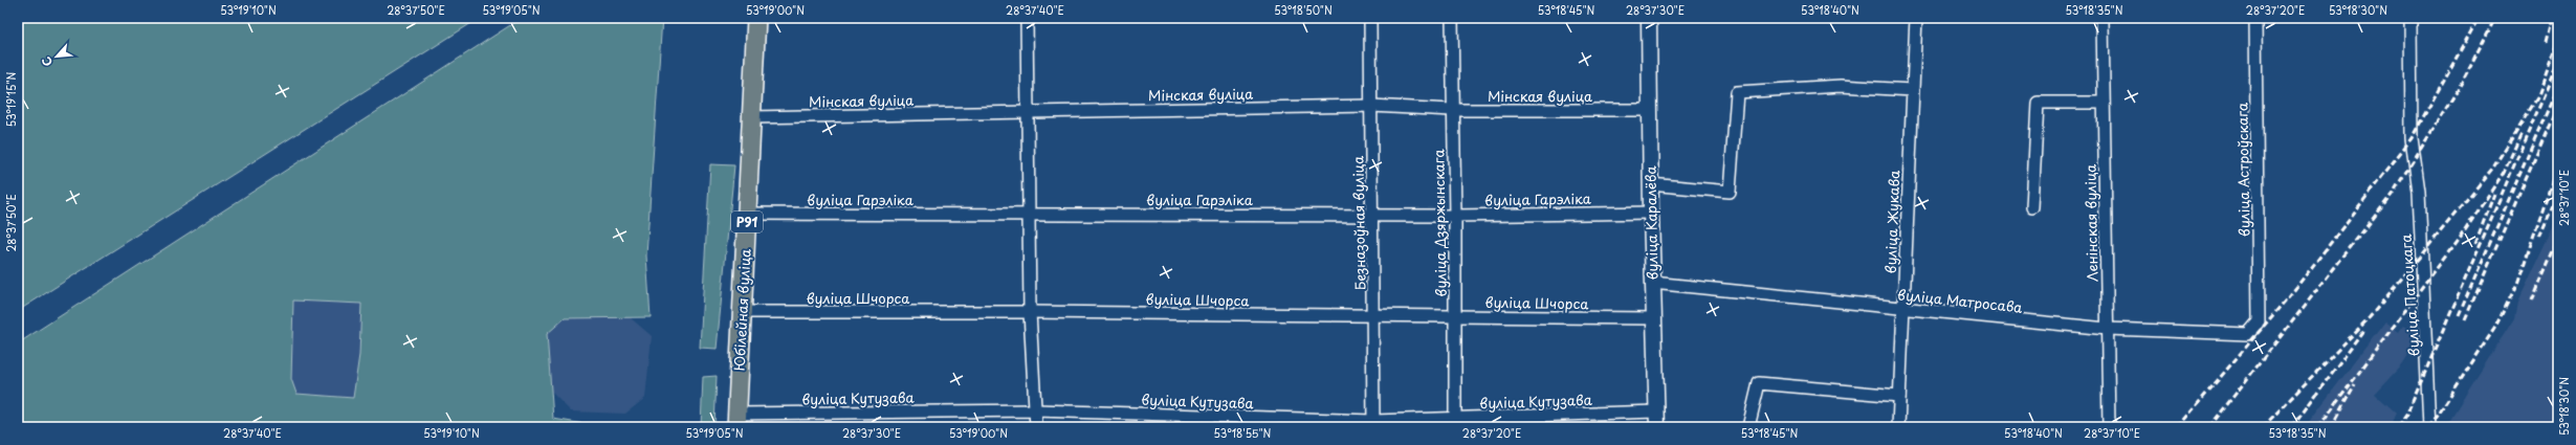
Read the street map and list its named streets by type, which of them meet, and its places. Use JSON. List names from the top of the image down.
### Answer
{
  "streets": {
    "main road": ["Р91", "Юбілейная вуліца"],
    "street": [
      "Мінская вуліца",
      "вуліца Астроўскага",
      "вуліца Гарэліка",
      "вуліца Жукава",
      "Безназоўная вуліца",
      "вуліца Дзяржынскага",
      "вуліца Каралёва",
      "Ленінская вуліца",
      "вуліца Патоцкага",
      "вуліца Шчорса",
      "вуліца Матросава",
      "вуліца Кутузава"
    ]
  },
  "crossings": [
    ["Мінская вуліца", "Безназоўная вуліца"],
    ["Мінская вуліца", "вуліца Дзяржынскага"],
    ["Мінская вуліца", "вуліца Каралёва"],
    ["Мінская вуліца", "Юбілейная вуліца"],
    ["вуліца Астроўскага", "вуліца Матросава"],
    ["вуліца Гарэліка", "Безназоўная вуліца"],
    ["вуліца Гарэліка", "вуліца Дзяржынскага"],
    ["вуліца Гарэліка", "вуліца Каралёва"],
    ["вуліца Гарэліка", "Юбілейная вуліца"],
    ["вуліца Жукава", "вуліца Матросава"],
    ["Безназоўная вуліца", "вуліца Шчорса"],
    ["Безназоўная вуліца", "вуліца Кутузава"],
    ["вуліца Дзяржынскага", "вуліца Шчорса"],
    ["вуліца Дзяржынскага", "вуліца Кутузава"],
    ["вуліца Каралёва", "вуліца Шчорса"],
    ["вуліца Каралёва", "вуліца Матросава"],
    ["вуліца Каралёва", "вуліца Кутузава"],
    ["Ленінская вуліца", "вуліца Матросава"],
    ["вуліца Шчорса", "Юбілейная вуліца"],
    ["Юбілейная вуліца", "вуліца Кутузава"]
  ],
  "north": "bottom left",
  "coordinates": [
    "53°19'10\"N",
    "28°37'50\"E",
    "53°19'05\"N",
    "53°19'00\"N",
    "28°37'40\"E",
    "53°18'50\"N",
    "53°18'45\"N",
    "28°37'30\"E",
    "53°18'40\"N",
    "53°18'35\"N",
    "28°37'20\"E",
    "53°18'30\"N",
    "53°19'15\"N",
    "28°37'10\"E",
    "53°18'55\"N"
  ]
}
